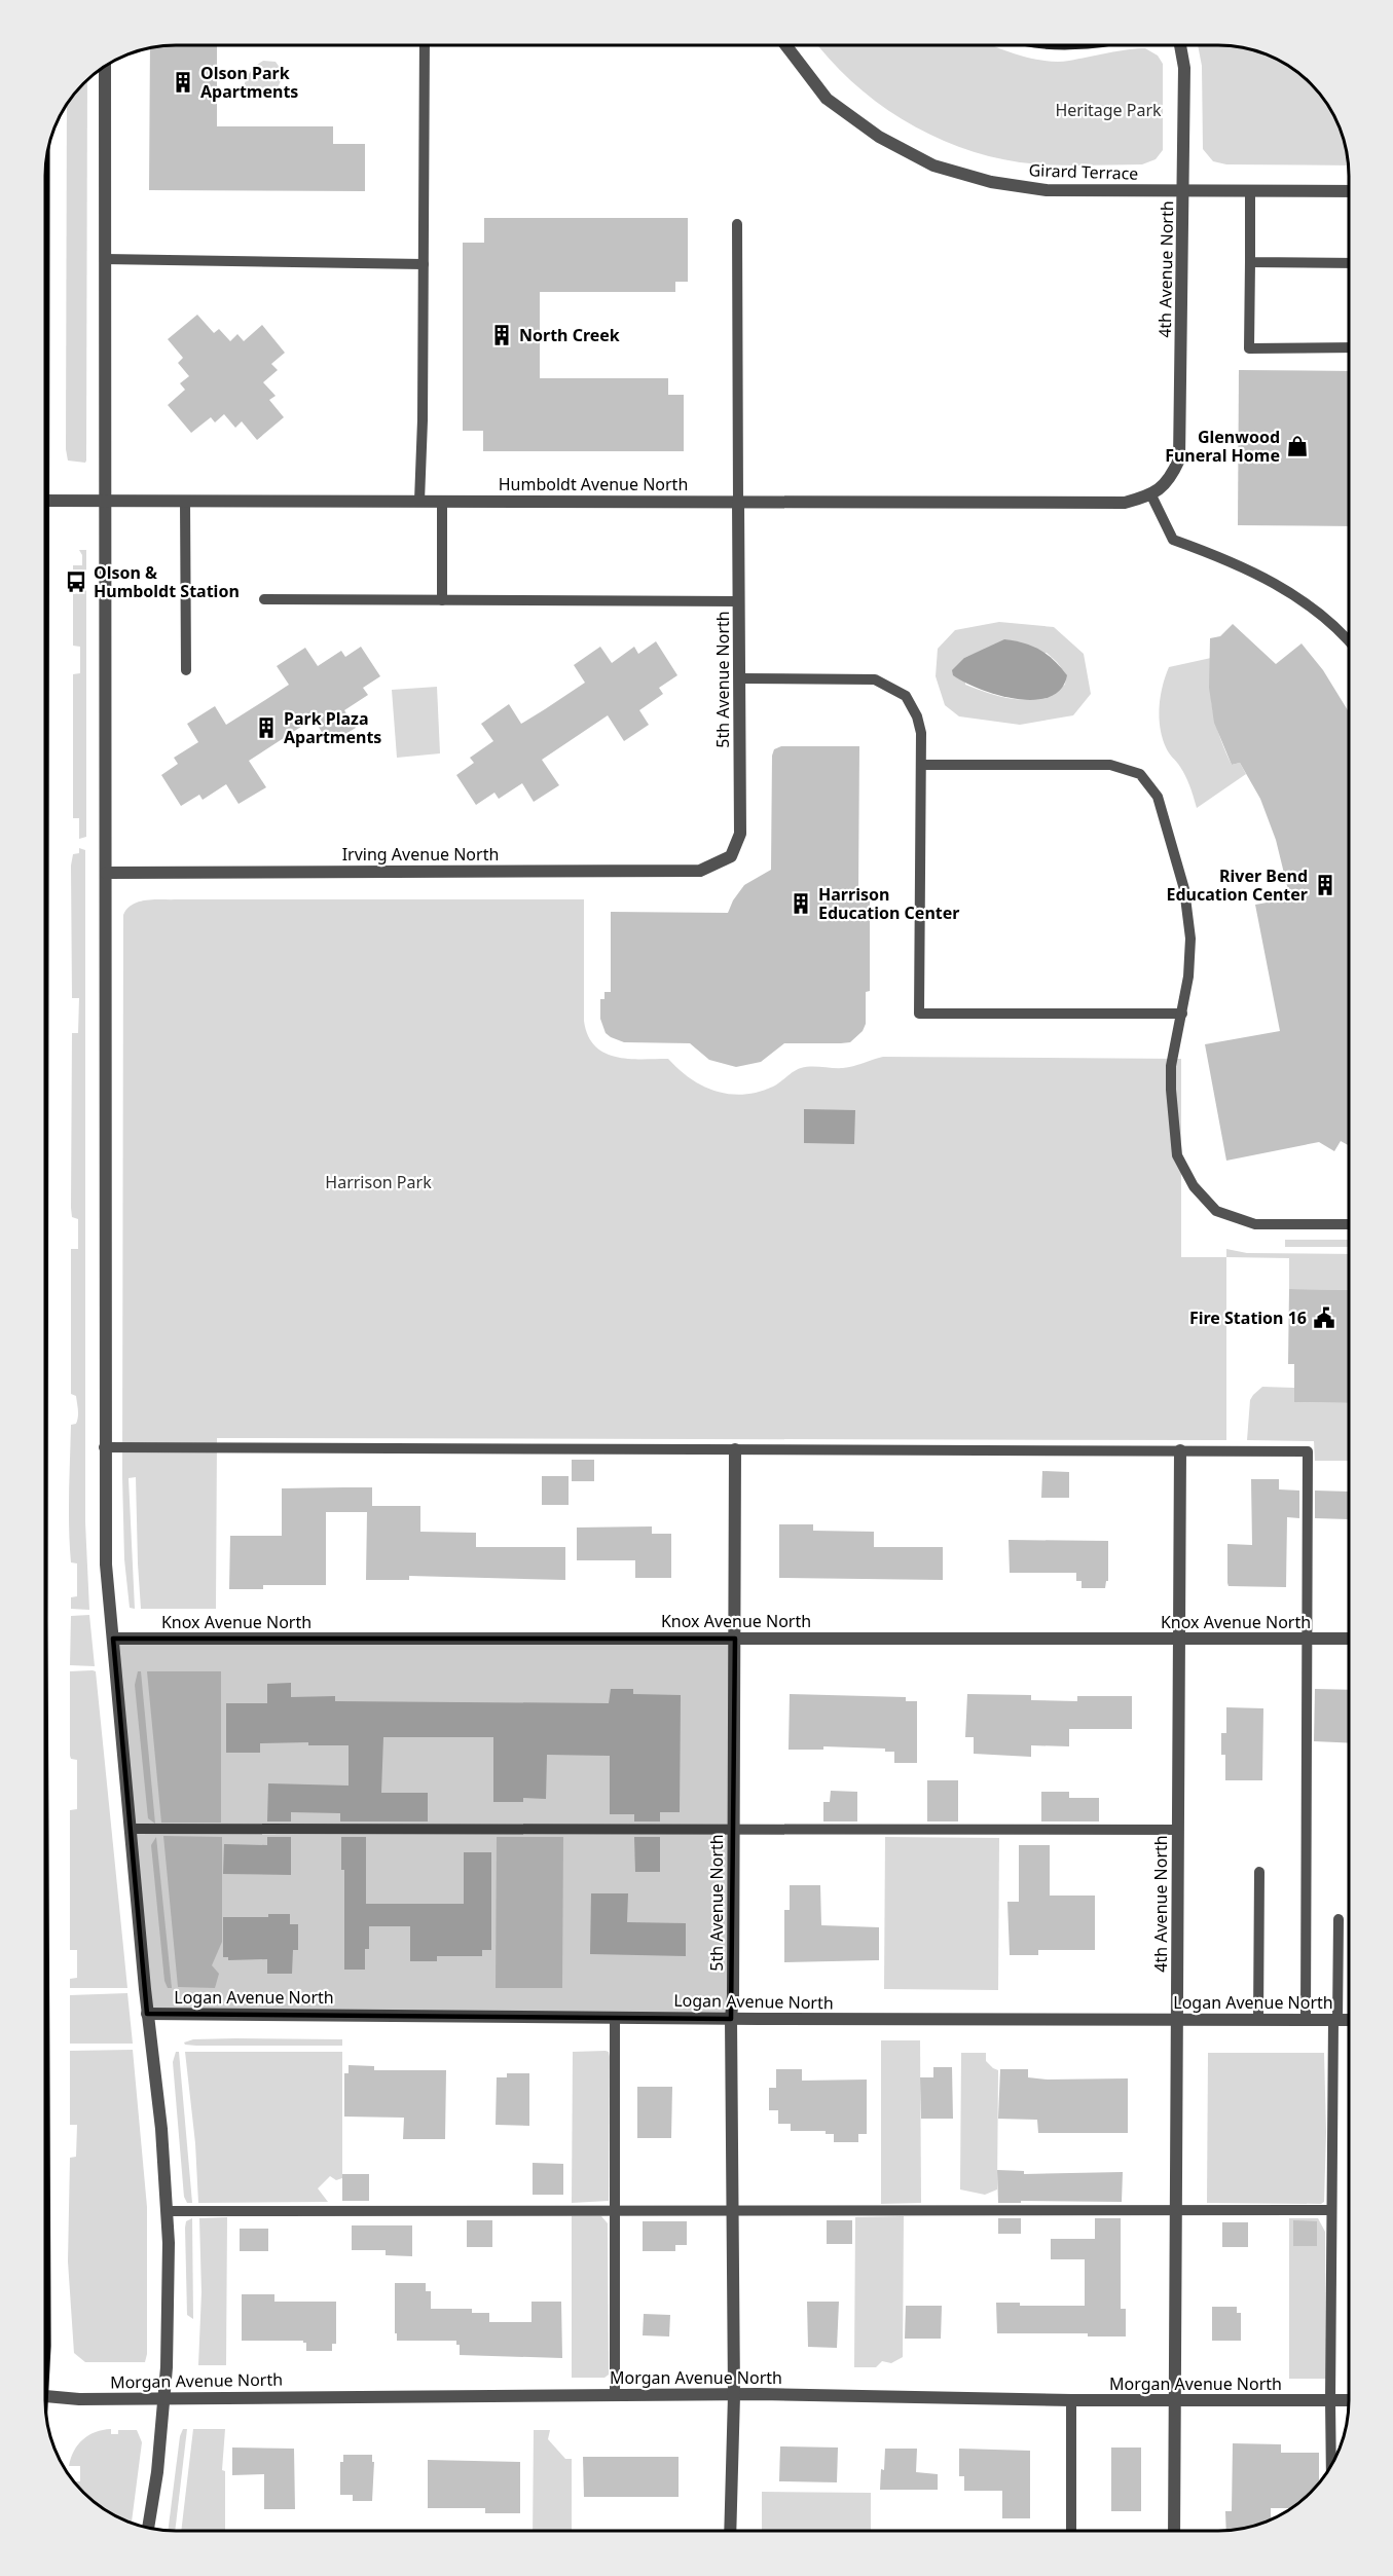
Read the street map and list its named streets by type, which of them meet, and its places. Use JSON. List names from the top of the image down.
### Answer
{
  "streets": {
    "street": [
      "Girard Terrace",
      "4th Avenue North",
      "Humboldt Avenue North",
      "5th Avenue North",
      "Irving Avenue North",
      "Knox Avenue North",
      "Logan Avenue North",
      "Morgan Avenue North"
    ]
  },
  "crossings": [
    ["Girard Terrace", "4th Avenue North"],
    ["4th Avenue North", "Humboldt Avenue North"],
    ["4th Avenue North", "Knox Avenue North"],
    ["4th Avenue North", "Logan Avenue North"],
    ["4th Avenue North", "Morgan Avenue North"],
    ["Humboldt Avenue North", "5th Avenue North"],
    ["5th Avenue North", "Irving Avenue North"],
    ["5th Avenue North", "Knox Avenue North"],
    ["5th Avenue North", "Logan Avenue North"],
    ["5th Avenue North", "Morgan Avenue North"]
  ],
  "parks": ["Heritage Park", "Harrison Park"],
  "places": {
    "building": [
      "Olson Park Apartments",
      "North Creek",
      "Park Plaza Apartments",
      "River Bend Education Center",
      "Harrison Education Center"
    ],
    "shop": ["Glenwood Funeral Home"],
    "bus stop": ["Olson & Humboldt Station"],
    "public building": ["Fire Station 16"]
  }
}
